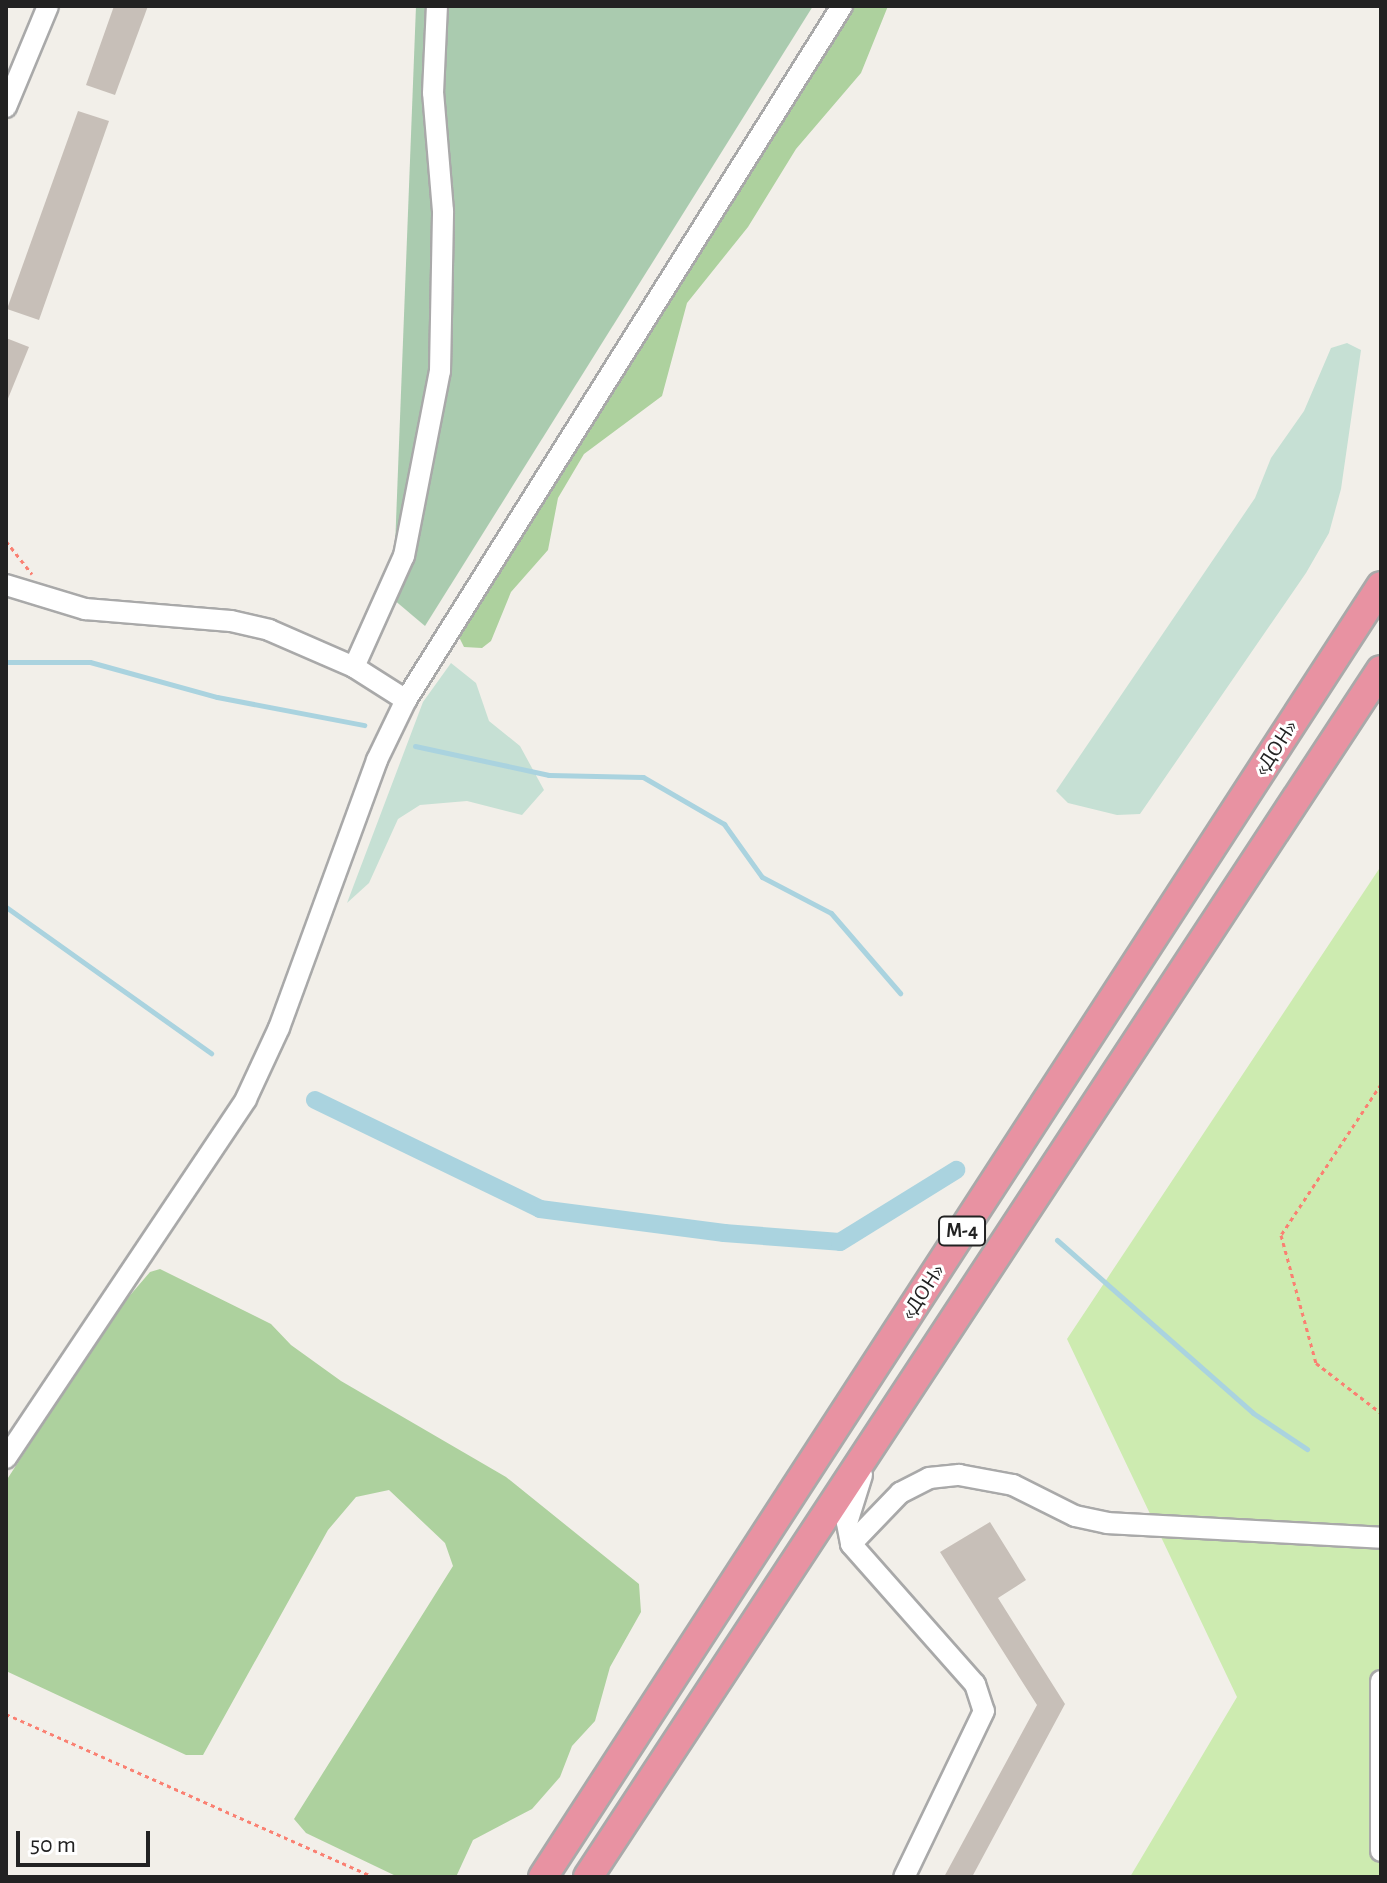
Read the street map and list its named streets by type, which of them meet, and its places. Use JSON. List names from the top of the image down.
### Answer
{
  "streets": {
    "highway": ["«ДОН»", "М-4"]
  },
  "scale_bar": "50 m"
}
